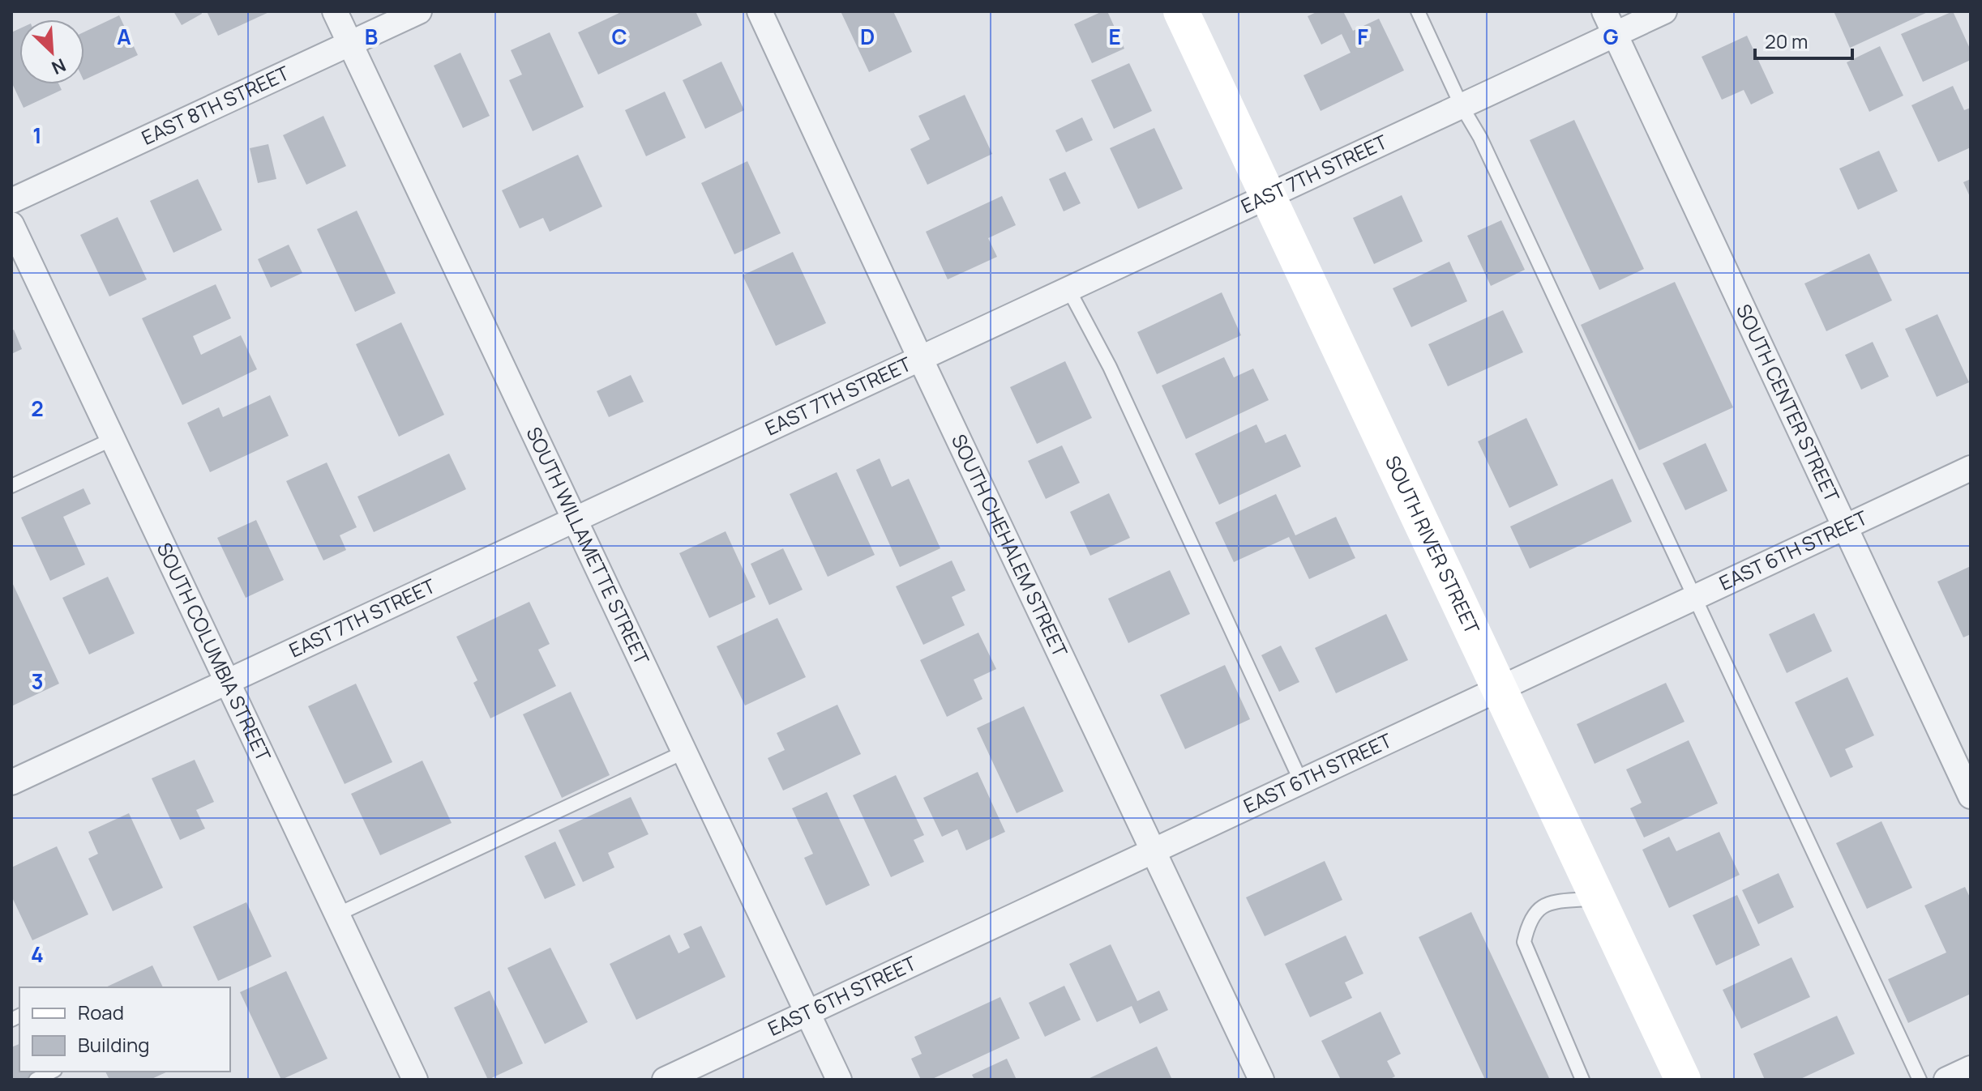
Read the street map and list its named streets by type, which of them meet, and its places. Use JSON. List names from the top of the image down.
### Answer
{
  "streets": {
    "street": [
      "EAST 8TH STREET",
      "EAST 7TH STREET",
      "SOUTH CENTER STREET",
      "SOUTH WILLAMETTE STREET",
      "SOUTH RIVER STREET",
      "SOUTH CHEHALEM STREET",
      "EAST 6TH STREET",
      "SOUTH COLUMBIA STREET"
    ]
  },
  "crossings": [
    ["EAST 8TH STREET", "SOUTH WILLAMETTE STREET"],
    ["EAST 7TH STREET", "SOUTH CENTER STREET"],
    ["EAST 7TH STREET", "SOUTH WILLAMETTE STREET"],
    ["EAST 7TH STREET", "SOUTH RIVER STREET"],
    ["EAST 7TH STREET", "SOUTH CHEHALEM STREET"],
    ["EAST 7TH STREET", "SOUTH COLUMBIA STREET"],
    ["SOUTH CENTER STREET", "EAST 6TH STREET"],
    ["SOUTH WILLAMETTE STREET", "EAST 6TH STREET"],
    ["SOUTH RIVER STREET", "EAST 6TH STREET"],
    ["SOUTH CHEHALEM STREET", "EAST 6TH STREET"]
  ],
  "legend": ["Road", "Building"],
  "scale_bar": "20 m",
  "north": "bottom right",
  "grid": {
    "columns": [
      "A",
      "B",
      "C",
      "D",
      "E",
      "F",
      "G"
    ],
    "rows": [
      "1",
      "2",
      "3",
      "4"
    ]
  }
}
